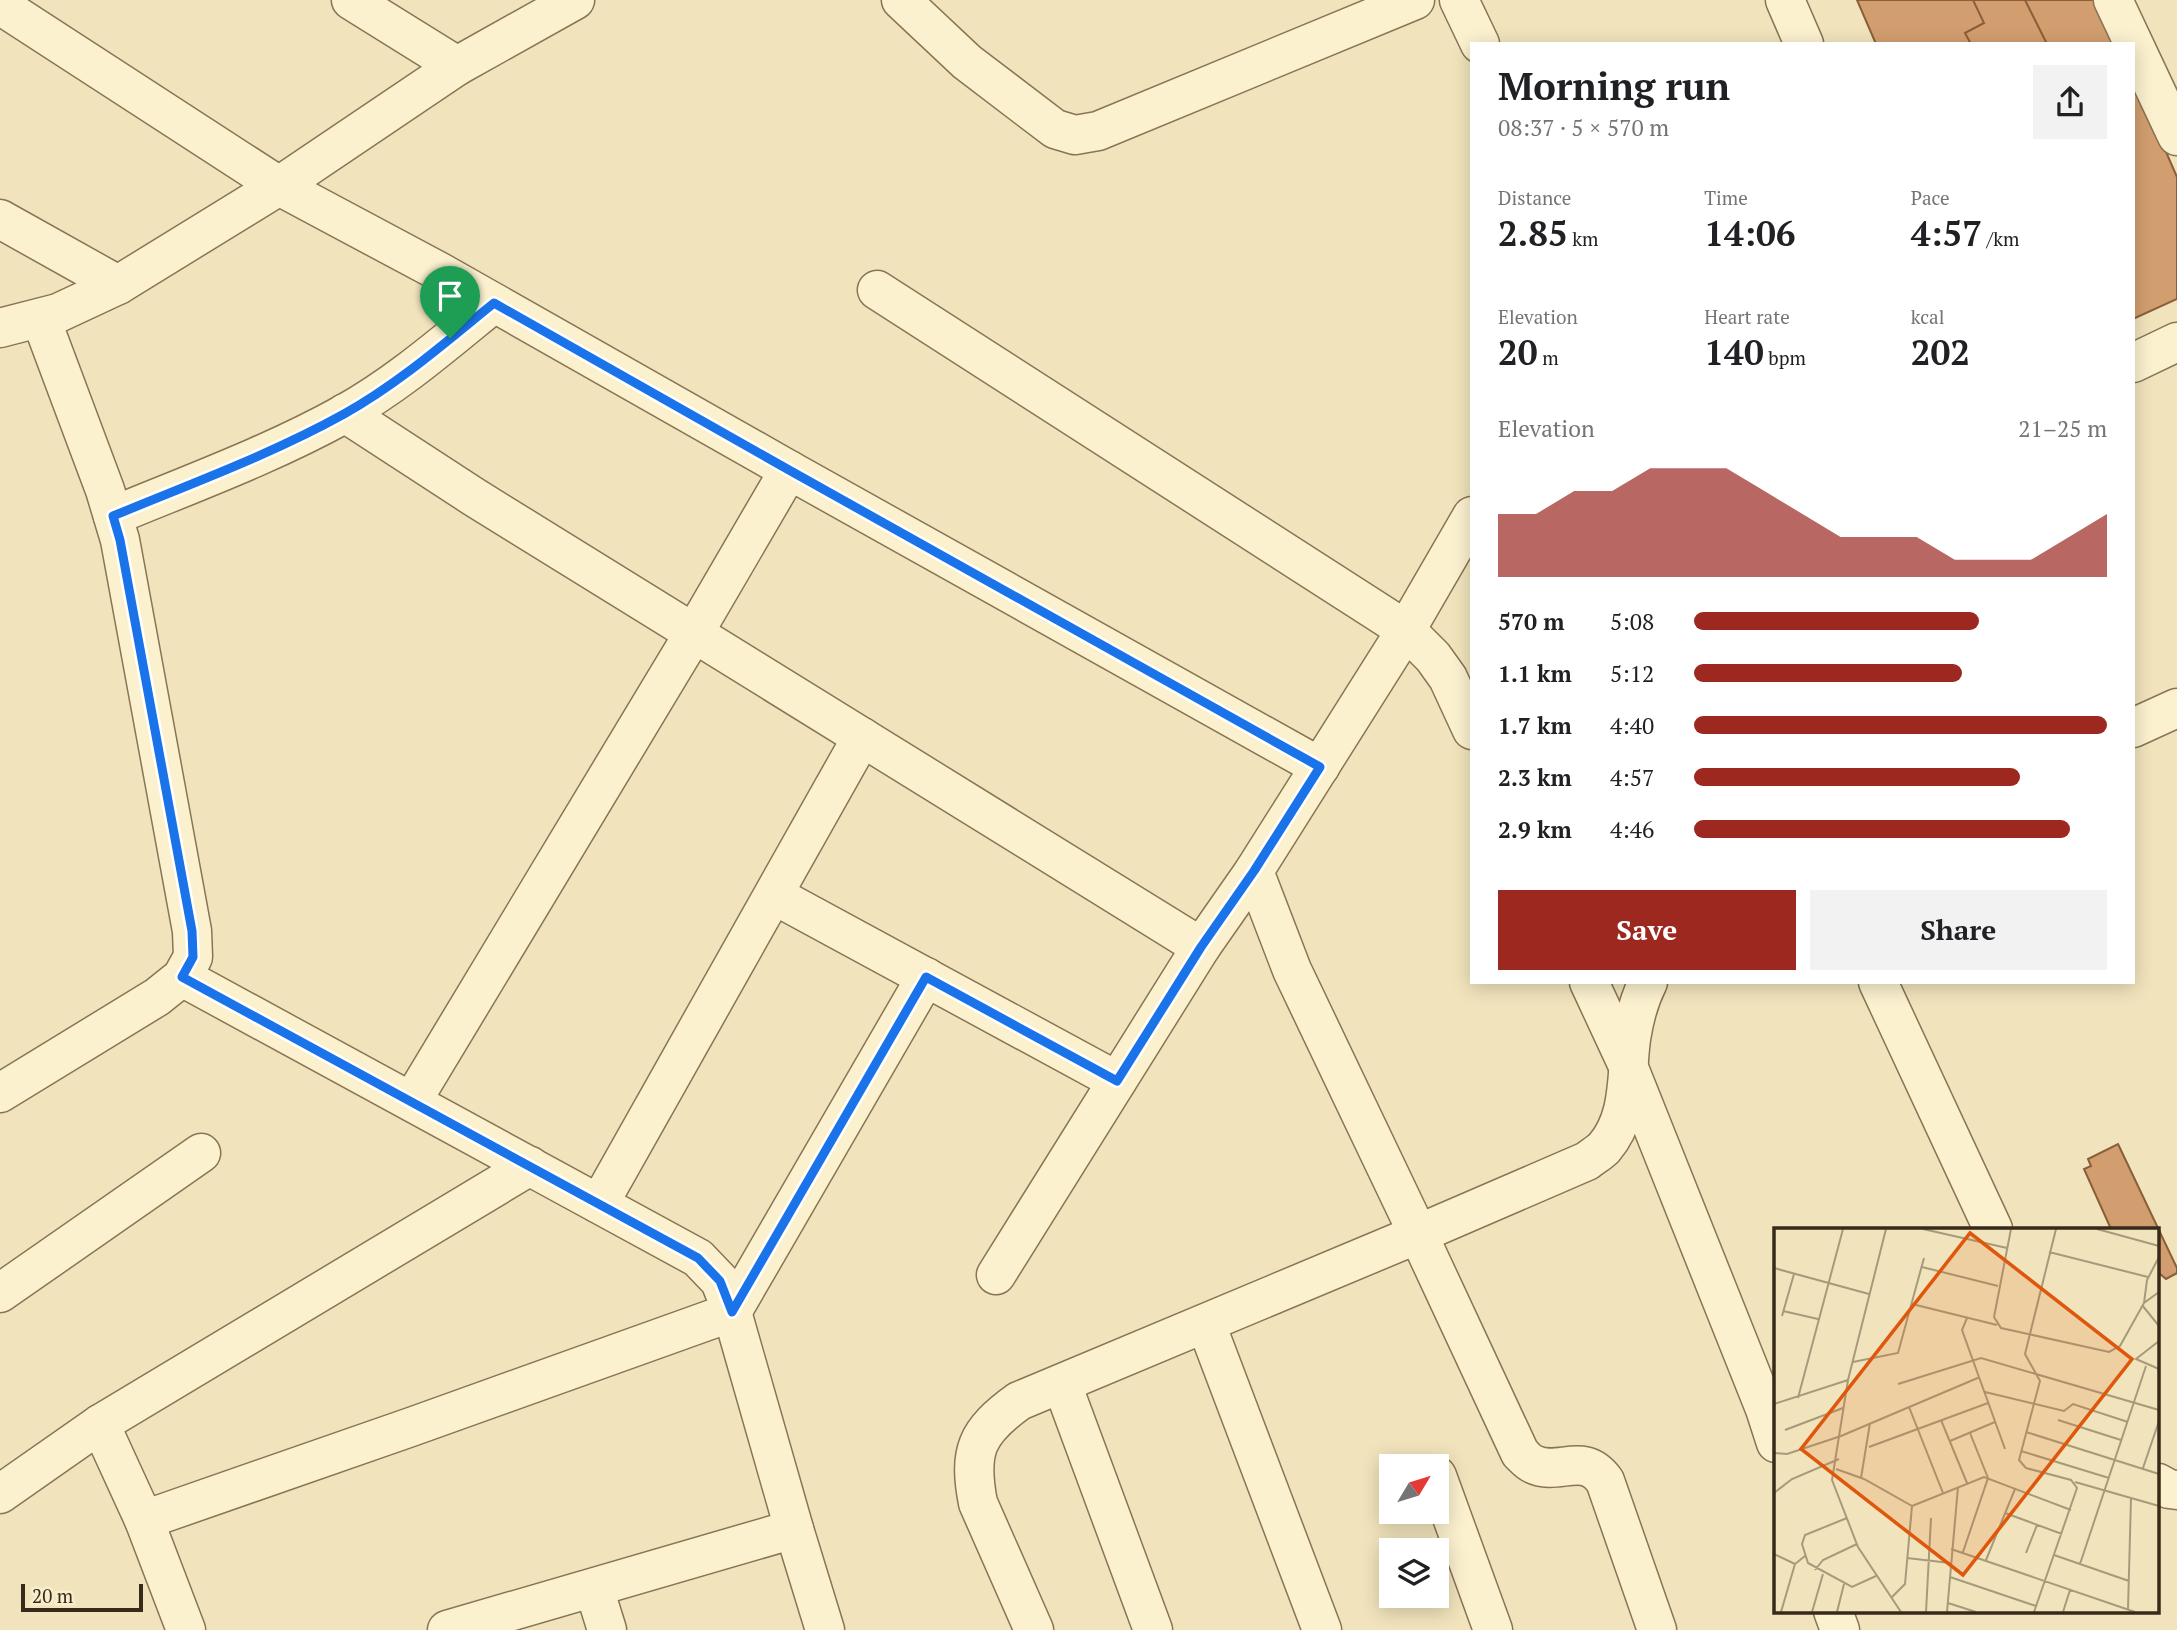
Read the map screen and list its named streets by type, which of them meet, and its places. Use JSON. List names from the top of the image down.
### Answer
{
  "scale_bar": "20 m",
  "north": "top right",
  "page": {
    "heading": ["Morning run", "08:37 · 5 × 570 m"],
    "stats": [
      ["Distance", "2.85 km"],
      ["Time", "14:06"],
      ["Pace", "4:57 /km"],
      ["Elevation", "20 m"],
      ["Heart rate", "140 bpm"],
      ["kcal", "202"]
    ],
    "chart": ["Elevation", "21–25 m"],
    "list": [
      {
        "name": "570 m",
        "note": "5:08"
      },
      {
        "name": "1.1 km",
        "note": "5:12"
      },
      {
        "name": "1.7 km",
        "note": "4:40"
      },
      {
        "name": "2.3 km",
        "note": "4:57"
      },
      {
        "name": "2.9 km",
        "note": "4:46"
      }
    ],
    "buttons": ["Save", "Share"],
    "scale": "20 m"
  }
}
